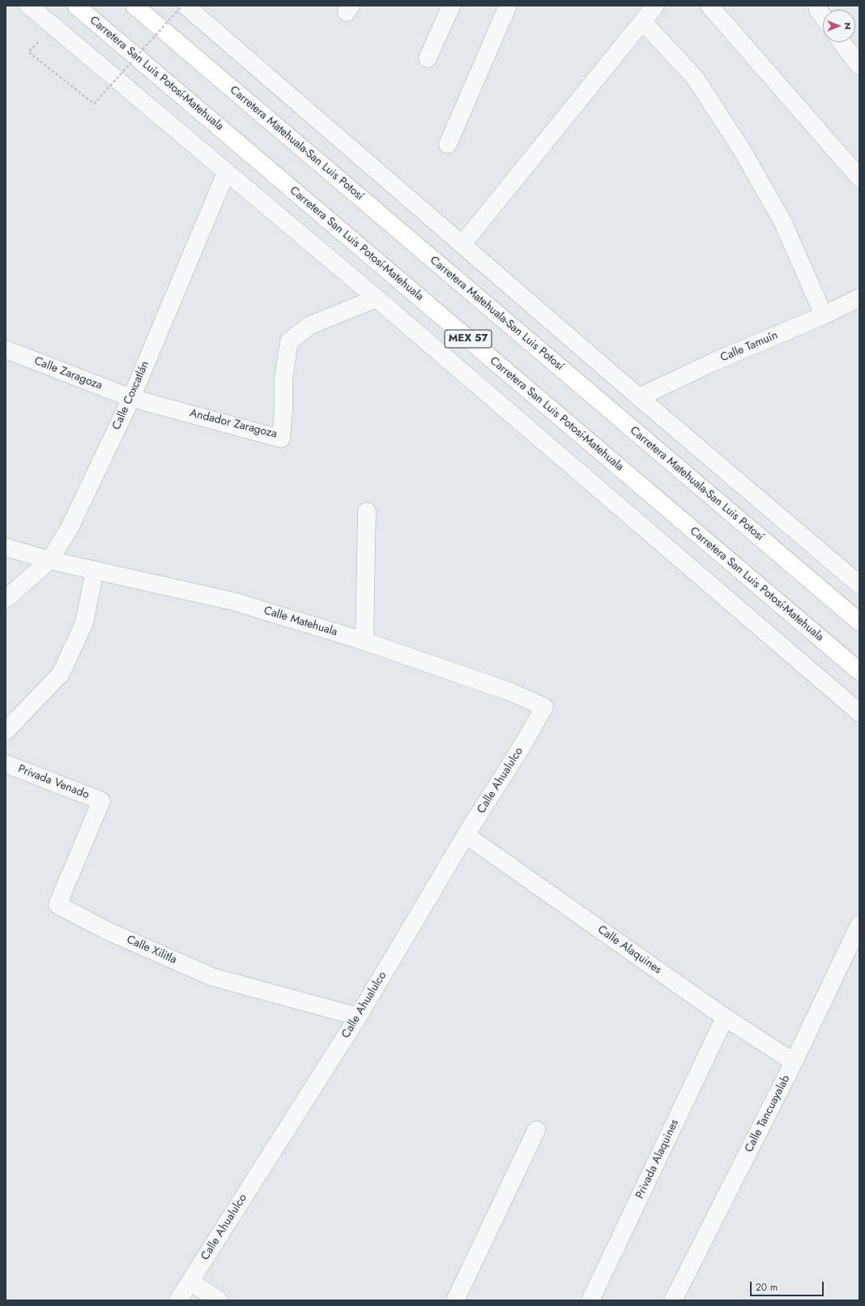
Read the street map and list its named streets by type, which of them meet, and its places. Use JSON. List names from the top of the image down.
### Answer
{
  "streets": {
    "highway": ["Carretera San Luis Potosí-Matehuala", "Carretera Matehuala-San Luis Potosí", "MEX 57"],
    "street": [
      "Calle Tamuín",
      "Calle Zaragoza",
      "Calle Coxcatlán",
      "Andador Zaragoza",
      "Calle Matehuala",
      "Calle Ahualulco",
      "Privada Venado",
      "Calle Xilitla",
      "Calle Alaquines",
      "Calle Tancuayalab",
      "Privada Alaquines"
    ]
  },
  "crossings": [
    ["Calle Zaragoza", "Calle Coxcatlán"],
    ["Calle Zaragoza", "Andador Zaragoza"],
    ["Calle Coxcatlán", "Andador Zaragoza"],
    ["Calle Coxcatlán", "Calle Matehuala"],
    ["Calle Matehuala", "Calle Ahualulco"],
    ["Calle Ahualulco", "Calle Xilitla"],
    ["Calle Ahualulco", "Calle Alaquines"],
    ["Privada Venado", "Calle Xilitla"],
    ["Calle Alaquines", "Calle Tancuayalab"],
    ["Calle Alaquines", "Privada Alaquines"]
  ],
  "scale_bar": "20 m",
  "north": "right"
}
